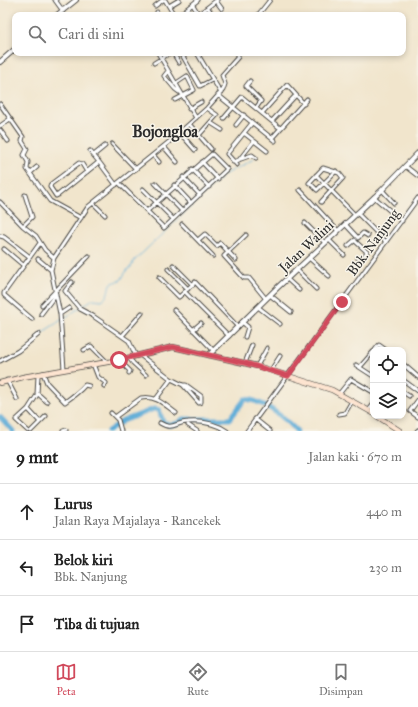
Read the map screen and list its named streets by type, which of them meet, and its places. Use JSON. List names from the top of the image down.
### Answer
{
  "streets": {
    "street": ["Bbk. Nanjung", "Jalan Walini"]
  },
  "districts": ["Bojongloa"],
  "page": {
    "search": "Cari di sini",
    "heading": ["9 mnt", "Jalan kaki · 670 m"],
    "list": [
      ["Lurus", "Jalan Raya Majalaya - Rancekek", "440 m"],
      ["Belok kiri", "Bbk. Nanjung", "230 m"],
      "Tiba di tujuan"
    ],
    "nav": ["Peta", "Rute", "Disimpan"]
  }
}
